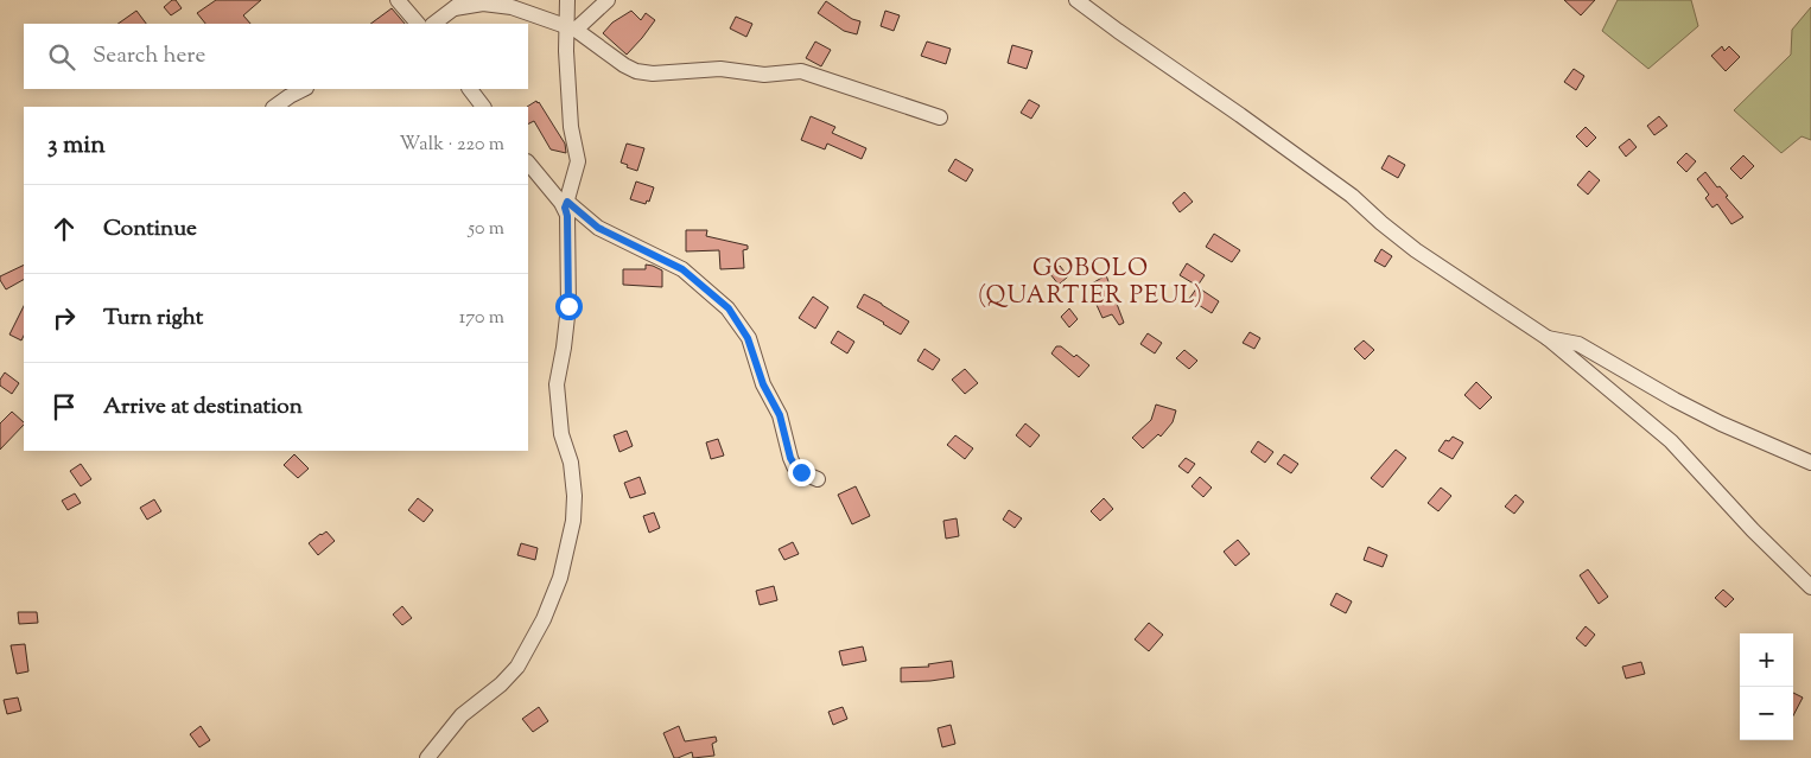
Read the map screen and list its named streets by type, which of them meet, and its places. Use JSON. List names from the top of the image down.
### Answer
{
  "districts": ["GOBOLO (QUARTIER PEUL)"],
  "page": {
    "search": "Search here",
    "heading": ["3 min", "Walk · 220 m"],
    "list": [
      ["Continue", "50 m"],
      ["Turn right", "170 m"],
      "Arrive at destination"
    ],
    "map_buttons": ["+", "−"]
  }
}
